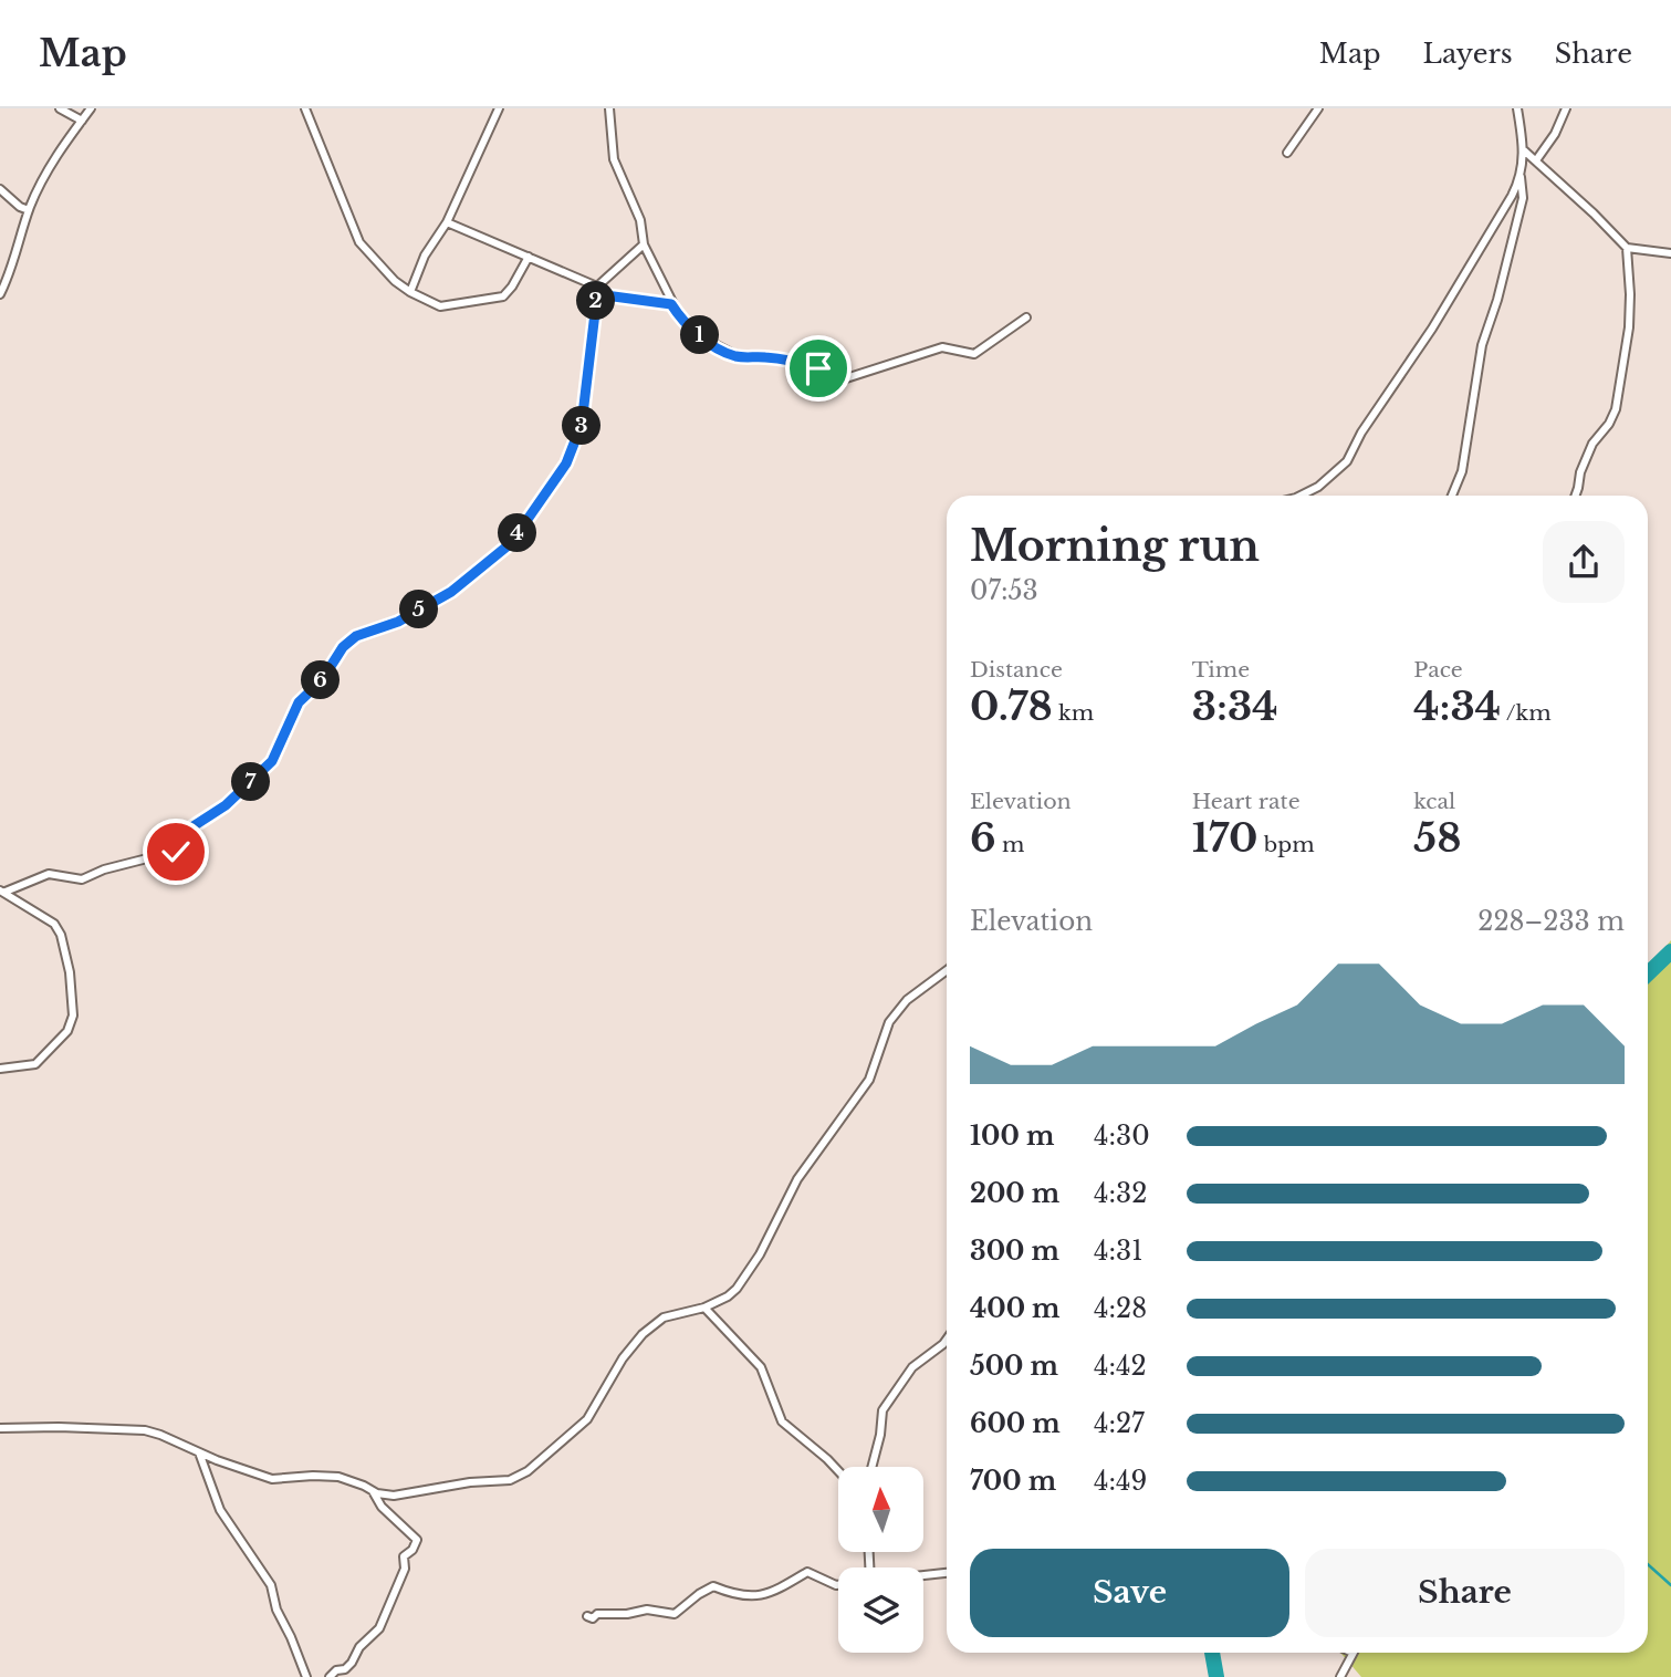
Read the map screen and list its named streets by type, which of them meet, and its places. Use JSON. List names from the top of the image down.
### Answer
{
  "north": "top",
  "page": {
    "header": "Map",
    "nav": ["Map", "Layers", "Share"],
    "pins": [
      "2",
      "1",
      "3",
      "4",
      "5",
      "6",
      "7"
    ],
    "heading": ["Morning run", "07:53"],
    "stats": [
      ["Distance", "0.78 km"],
      ["Time", "3:34"],
      ["Pace", "4:34 /km"],
      ["Elevation", "6 m"],
      ["Heart rate", "170 bpm"],
      ["kcal", "58"]
    ],
    "chart": ["Elevation", "228–233 m"],
    "list": [
      {
        "name": "100 m",
        "note": "4:30"
      },
      {
        "name": "200 m",
        "note": "4:32"
      },
      {
        "name": "300 m",
        "note": "4:31"
      },
      {
        "name": "400 m",
        "note": "4:28"
      },
      {
        "name": "500 m",
        "note": "4:42"
      },
      {
        "name": "600 m",
        "note": "4:27"
      },
      {
        "name": "700 m",
        "note": "4:49"
      }
    ],
    "buttons": ["Save", "Share"]
  }
}
